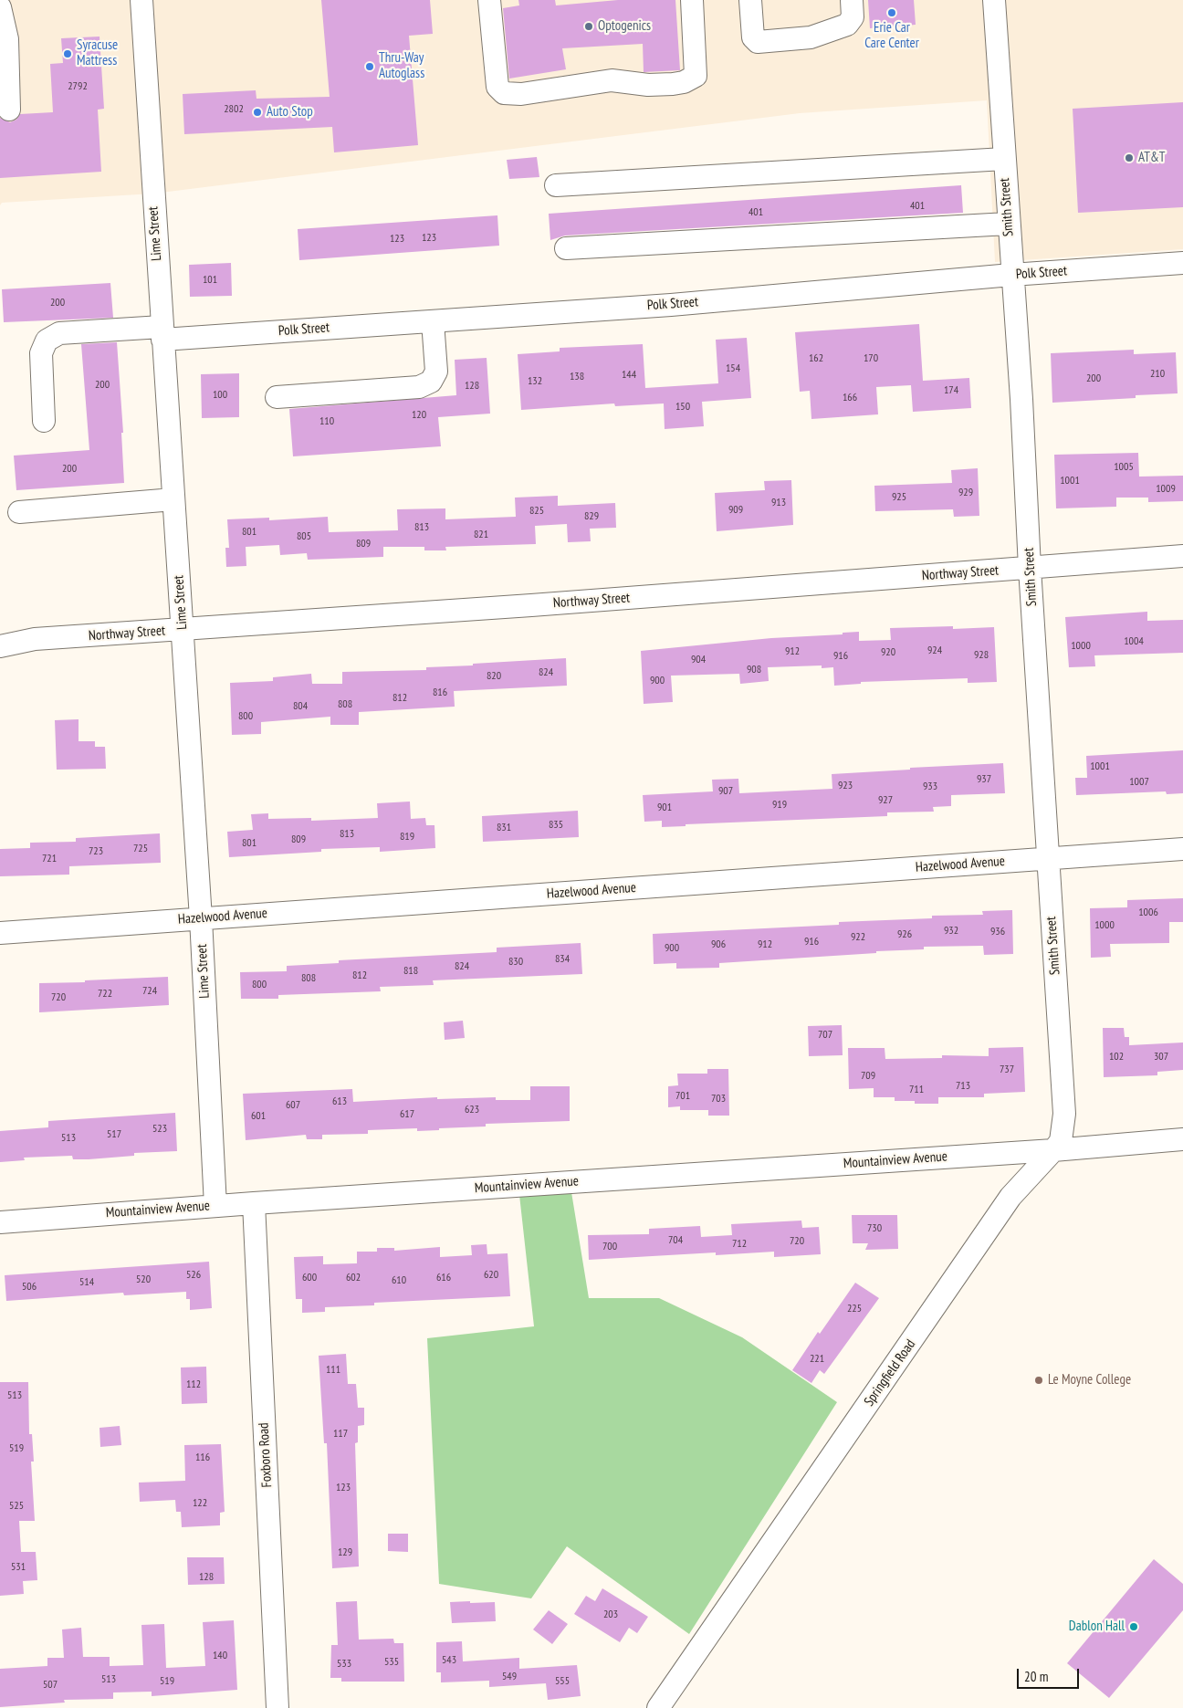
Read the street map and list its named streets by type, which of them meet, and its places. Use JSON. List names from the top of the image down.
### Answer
{
  "streets": {
    "street": [
      "Smith Street",
      "Lime Street",
      "Polk Street",
      "Northway Street",
      "Hazelwood Avenue",
      "Mountainview Avenue",
      "Springfield Road",
      "Foxboro Road"
    ]
  },
  "crossings": [
    ["Smith Street", "Polk Street"],
    ["Smith Street", "Northway Street"],
    ["Smith Street", "Hazelwood Avenue"],
    ["Smith Street", "Mountainview Avenue"],
    ["Smith Street", "Springfield Road"],
    ["Lime Street", "Polk Street"],
    ["Lime Street", "Northway Street"],
    ["Lime Street", "Hazelwood Avenue"],
    ["Lime Street", "Mountainview Avenue"],
    ["Mountainview Avenue", "Springfield Road"],
    ["Mountainview Avenue", "Foxboro Road"]
  ],
  "places": [
    "Erie Car Care Center",
    "Optogenics",
    "Syracuse Mattress",
    "Thru-Way Autoglass",
    "Auto Stop",
    "AT&T",
    "Le Moyne College",
    "Dablon Hall"
  ],
  "house_numbers": [
    "2792",
    "2802",
    "401",
    "401",
    "123",
    "123",
    "101",
    "200",
    "162",
    "170",
    "154",
    "210",
    "144",
    "138",
    "200",
    "132",
    "200",
    "128",
    "174",
    "100",
    "166",
    "150",
    "120",
    "110",
    "1005",
    "200",
    "1001",
    "1009",
    "929",
    "925",
    "913",
    "909",
    "825",
    "829",
    "813",
    "801",
    "821",
    "805",
    "809",
    "1004",
    "1000",
    "924",
    "912",
    "920",
    "928",
    "916",
    "904",
    "908",
    "824",
    "820",
    "900",
    "816",
    "812",
    "808",
    "804",
    "800",
    "1001",
    "937",
    "1007",
    "923",
    "933",
    "907",
    "927",
    "919",
    "901",
    "835",
    "831",
    "813",
    "819",
    "809",
    "801",
    "725",
    "723",
    "721",
    "1006",
    "1000",
    "932",
    "936",
    "926",
    "922",
    "916",
    "906",
    "912",
    "900",
    "834",
    "830",
    "824",
    "818",
    "812",
    "808",
    "800",
    "724",
    "722",
    "720",
    "707",
    "102",
    "307",
    "737",
    "709",
    "713",
    "711",
    "701",
    "703",
    "613",
    "607",
    "623",
    "617",
    "601",
    "523",
    "517",
    "513",
    "730",
    "704",
    "720",
    "712",
    "700",
    "526",
    "620",
    "600",
    "602",
    "616",
    "520",
    "610",
    "514",
    "506",
    "225",
    "221",
    "111",
    "112",
    "513",
    "117",
    "519",
    "116",
    "123",
    "122",
    "525",
    "129",
    "531",
    "128",
    "203",
    "140",
    "543",
    "535",
    "533",
    "549",
    "513",
    "519",
    "555",
    "507"
  ],
  "scale_bar": "20 m"
}
